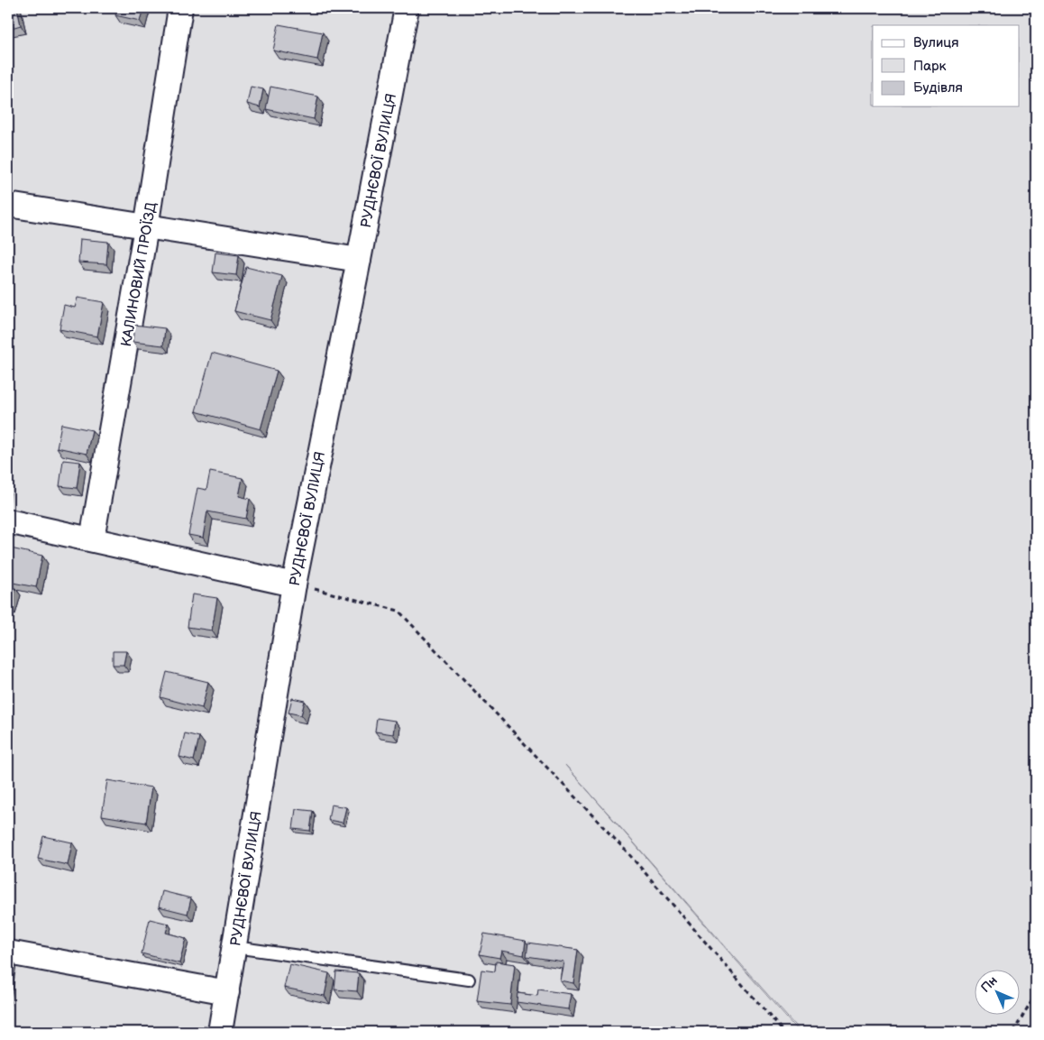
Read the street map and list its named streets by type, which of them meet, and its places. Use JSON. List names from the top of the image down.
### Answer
{
  "streets": {
    "street": ["РУДНЄВОЇ ВУЛИЦЯ", "КАЛИНОВИЙ ПРОЇЗД"]
  },
  "legend": ["Вулиця", "Парк", "Будівля"],
  "north": "top left"
}
